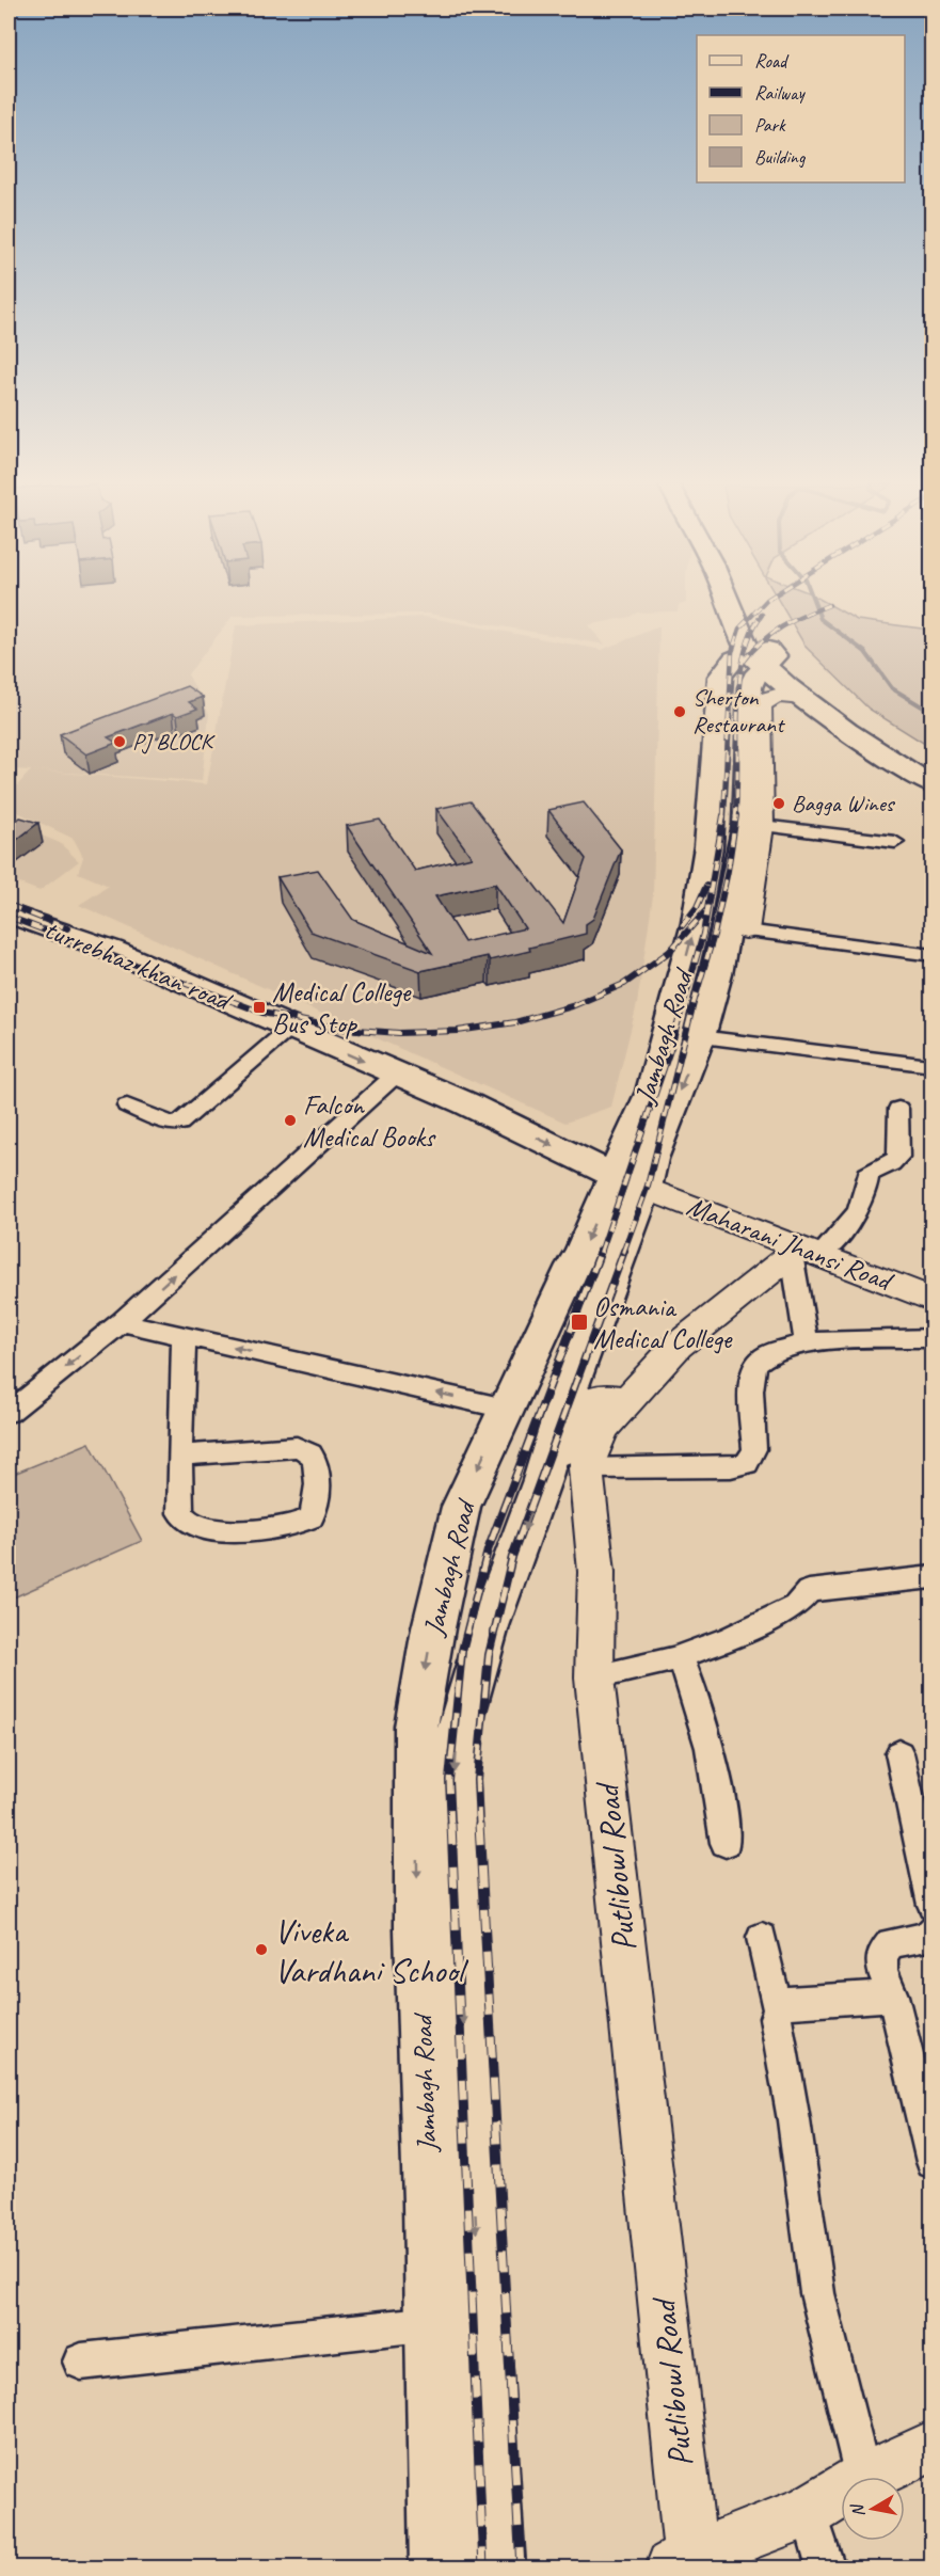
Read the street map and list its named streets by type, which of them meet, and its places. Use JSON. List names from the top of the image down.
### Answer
{
  "streets": {
    "main road": ["turrebhaz khan road", "Jambagh Road"],
    "street": ["Maharani Jhansi Road", "Putlibowl Road"]
  },
  "crossings": [
    ["turrebhaz khan road", "Jambagh Road"],
    ["turrebhaz khan road", "Maharani Jhansi Road"],
    ["Jambagh Road", "Maharani Jhansi Road"],
    ["Maharani Jhansi Road", "Putlibowl Road"]
  ],
  "one_way": ["turrebhaz khan road"],
  "places": {
    "other": [
      "Sherton Restaurant",
      "PJ BLOCK",
      "Bagga Wines",
      "Falcon Medical Books",
      "Viveka Vardhani School"
    ],
    "transit": ["Medical College Bus Stop", "Osmania Medical College"]
  },
  "legend": [
    "Road",
    "Railway",
    "Park",
    "Building"
  ],
  "north": "left"
}
